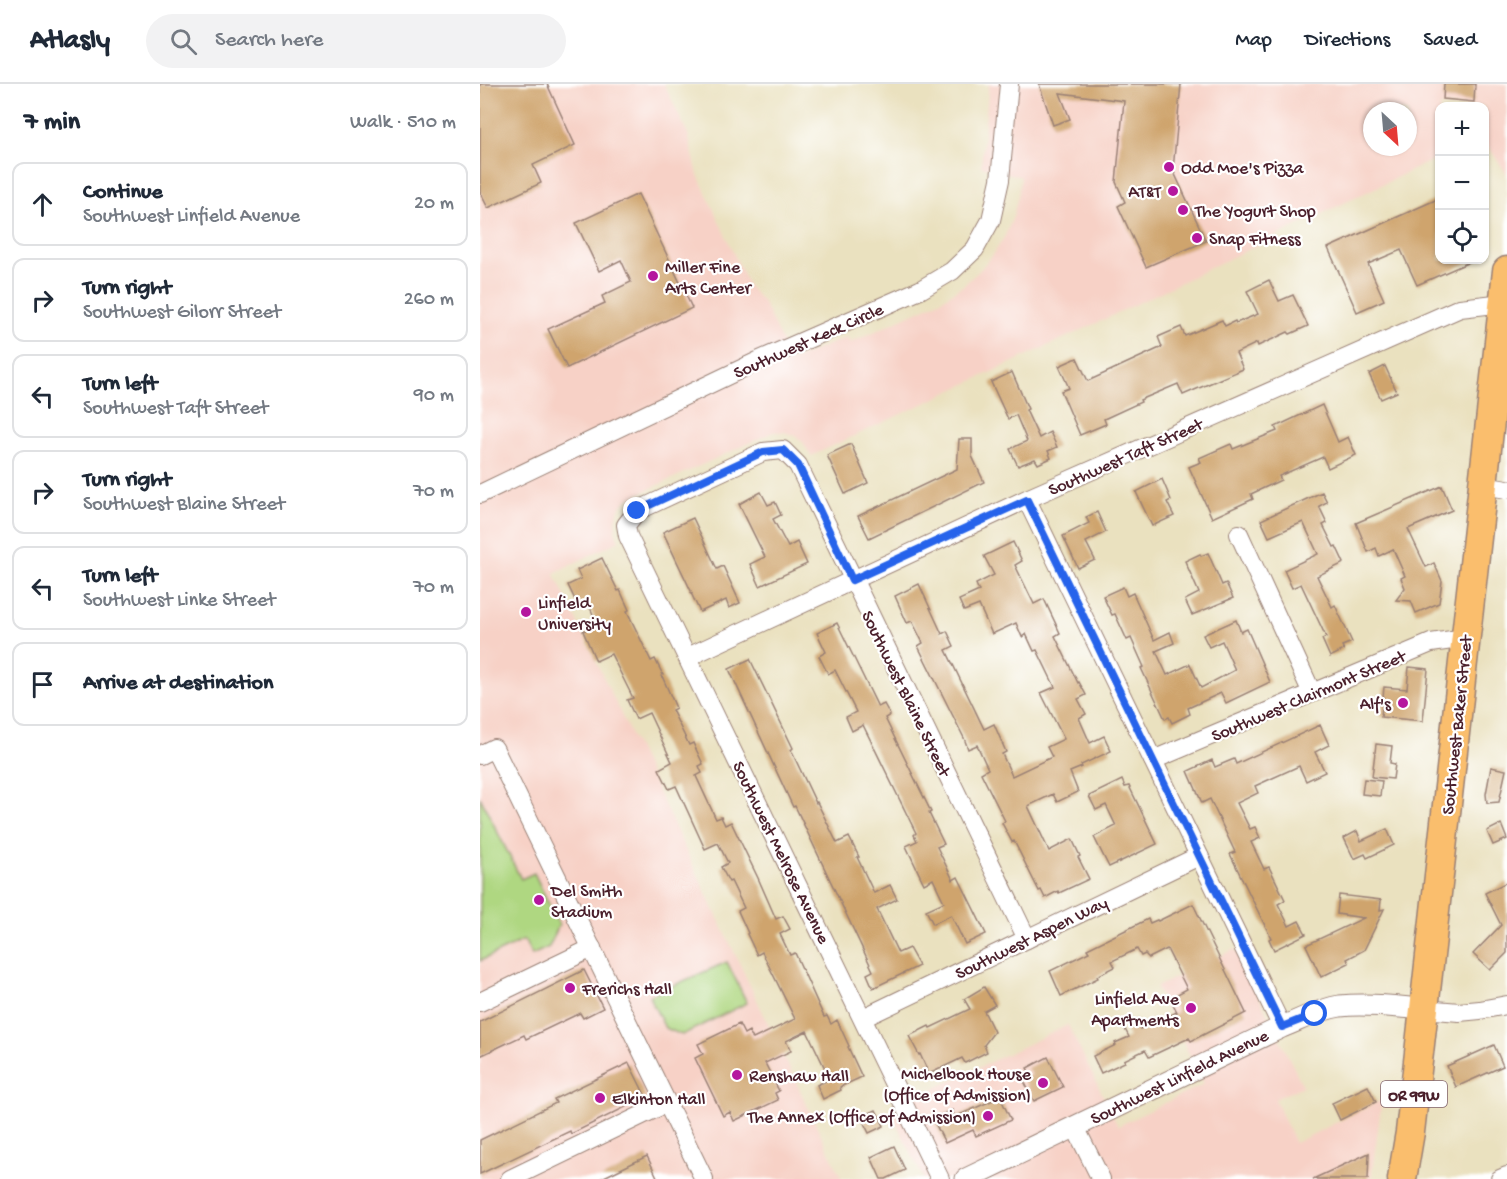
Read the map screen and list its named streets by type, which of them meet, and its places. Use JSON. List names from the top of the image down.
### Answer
{
  "streets": {
    "highway": ["Southwest Baker Street", "OR 99W"],
    "street": [
      "Southwest Keck Circle",
      "Southwest Taft Street",
      "Southwest Blaine Street",
      "Southwest Clairmont Street",
      "Southwest Melrose Avenue",
      "Southwest Aspen Way",
      "Southwest Linfield Avenue"
    ]
  },
  "crossings": [
    ["Southwest Taft Street", "Southwest Blaine Street"],
    ["Southwest Taft Street", "Southwest Baker Street"],
    ["Southwest Taft Street", "Southwest Melrose Avenue"],
    ["Southwest Blaine Street", "Southwest Melrose Avenue"],
    ["Southwest Blaine Street", "Southwest Aspen Way"],
    ["Southwest Clairmont Street", "Southwest Baker Street"],
    ["Southwest Baker Street", "Southwest Linfield Avenue"],
    ["Southwest Melrose Avenue", "Southwest Aspen Way"]
  ],
  "places": [
    "Odd Moe's Pizza",
    "AT&T",
    "The Yogurt Shop",
    "Snap Fitness",
    "Miller Fine Arts Center",
    "Linfield University",
    "Alf's",
    "Del Smith Stadium",
    "Frerichs Hall",
    "Linfield Ave Apartments",
    "Renshaw Hall",
    "Michelbook House (Office of Admission)",
    "Elkinton Hall",
    "The Annex (Office of Admission)"
  ],
  "north": "bottom right",
  "page": {
    "header": "Atlasly",
    "search": "Search here",
    "nav": ["Map", "Directions", "Saved"],
    "heading": ["7 min", "Walk · 510 m"],
    "map_buttons": ["+", "−"],
    "list": [
      ["Continue", "Southwest Linfield Avenue", "20 m"],
      ["Turn right", "Southwest Gilorr Street", "260 m"],
      ["Turn left", "Southwest Taft Street", "90 m"],
      ["Turn right", "Southwest Blaine Street", "70 m"],
      ["Turn left", "Southwest Linke Street", "70 m"],
      "Arrive at destination"
    ]
  }
}
